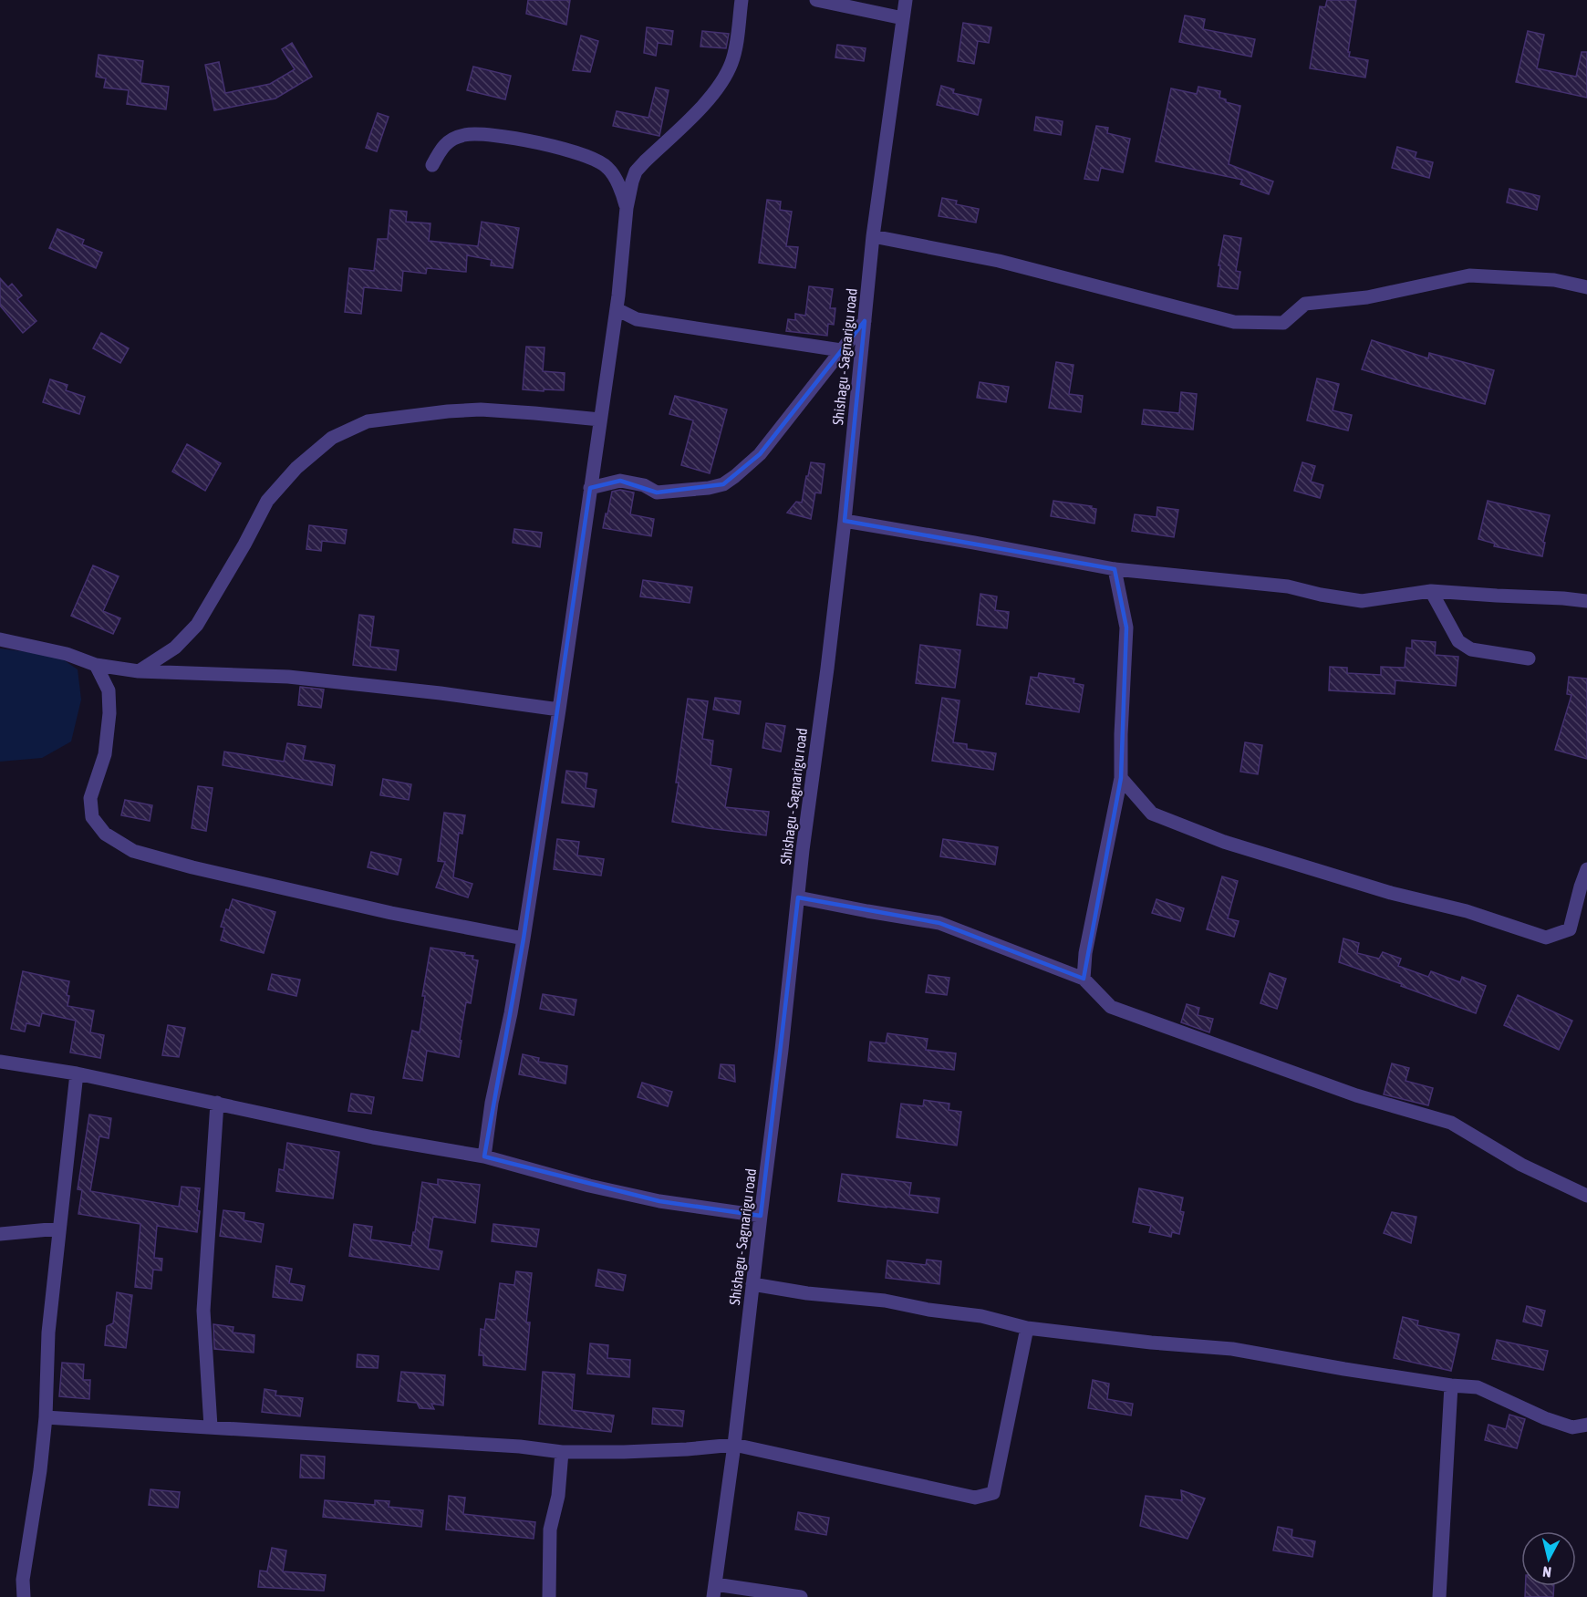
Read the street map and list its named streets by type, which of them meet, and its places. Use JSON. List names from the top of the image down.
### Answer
{
  "streets": {
    "street": ["Shishagu - Sagnarigu road"]
  },
  "north": "bottom"
}
